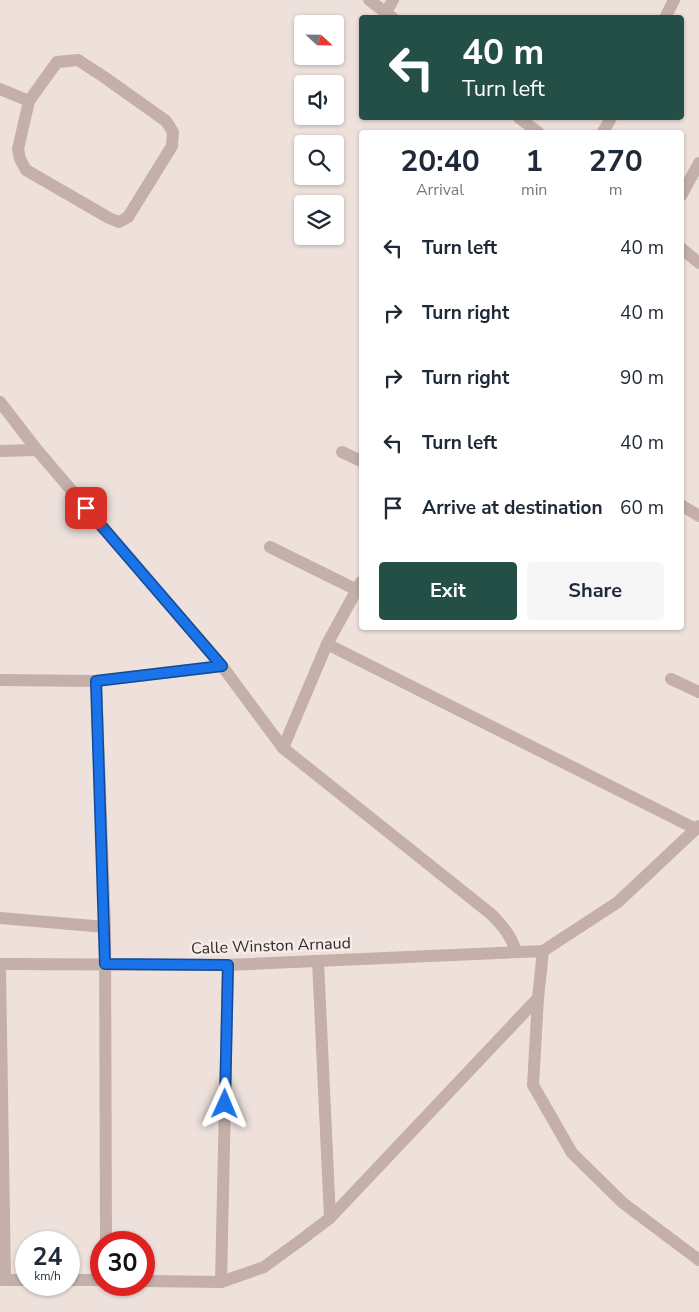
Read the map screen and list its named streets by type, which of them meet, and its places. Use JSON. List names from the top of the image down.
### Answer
{
  "streets": {
    "street": ["Calle Winston Arnaud"]
  },
  "north": "right",
  "page": {
    "turn": ["40 m", "Turn left"],
    "eta": [
      "20:40",
      "Arrival",
      "1",
      "min",
      "270",
      "m"
    ],
    "list": [
      {
        "name": "Turn left",
        "value": "40 m"
      },
      {
        "name": "Turn right",
        "value": "40 m"
      },
      {
        "name": "Turn right",
        "value": "90 m"
      },
      {
        "name": "Turn left",
        "value": "40 m"
      },
      {
        "name": "Arrive at destination",
        "value": "60 m"
      }
    ],
    "buttons": ["Exit", "Share"],
    "speed": "24 km/h",
    "limit": "30"
  }
}
